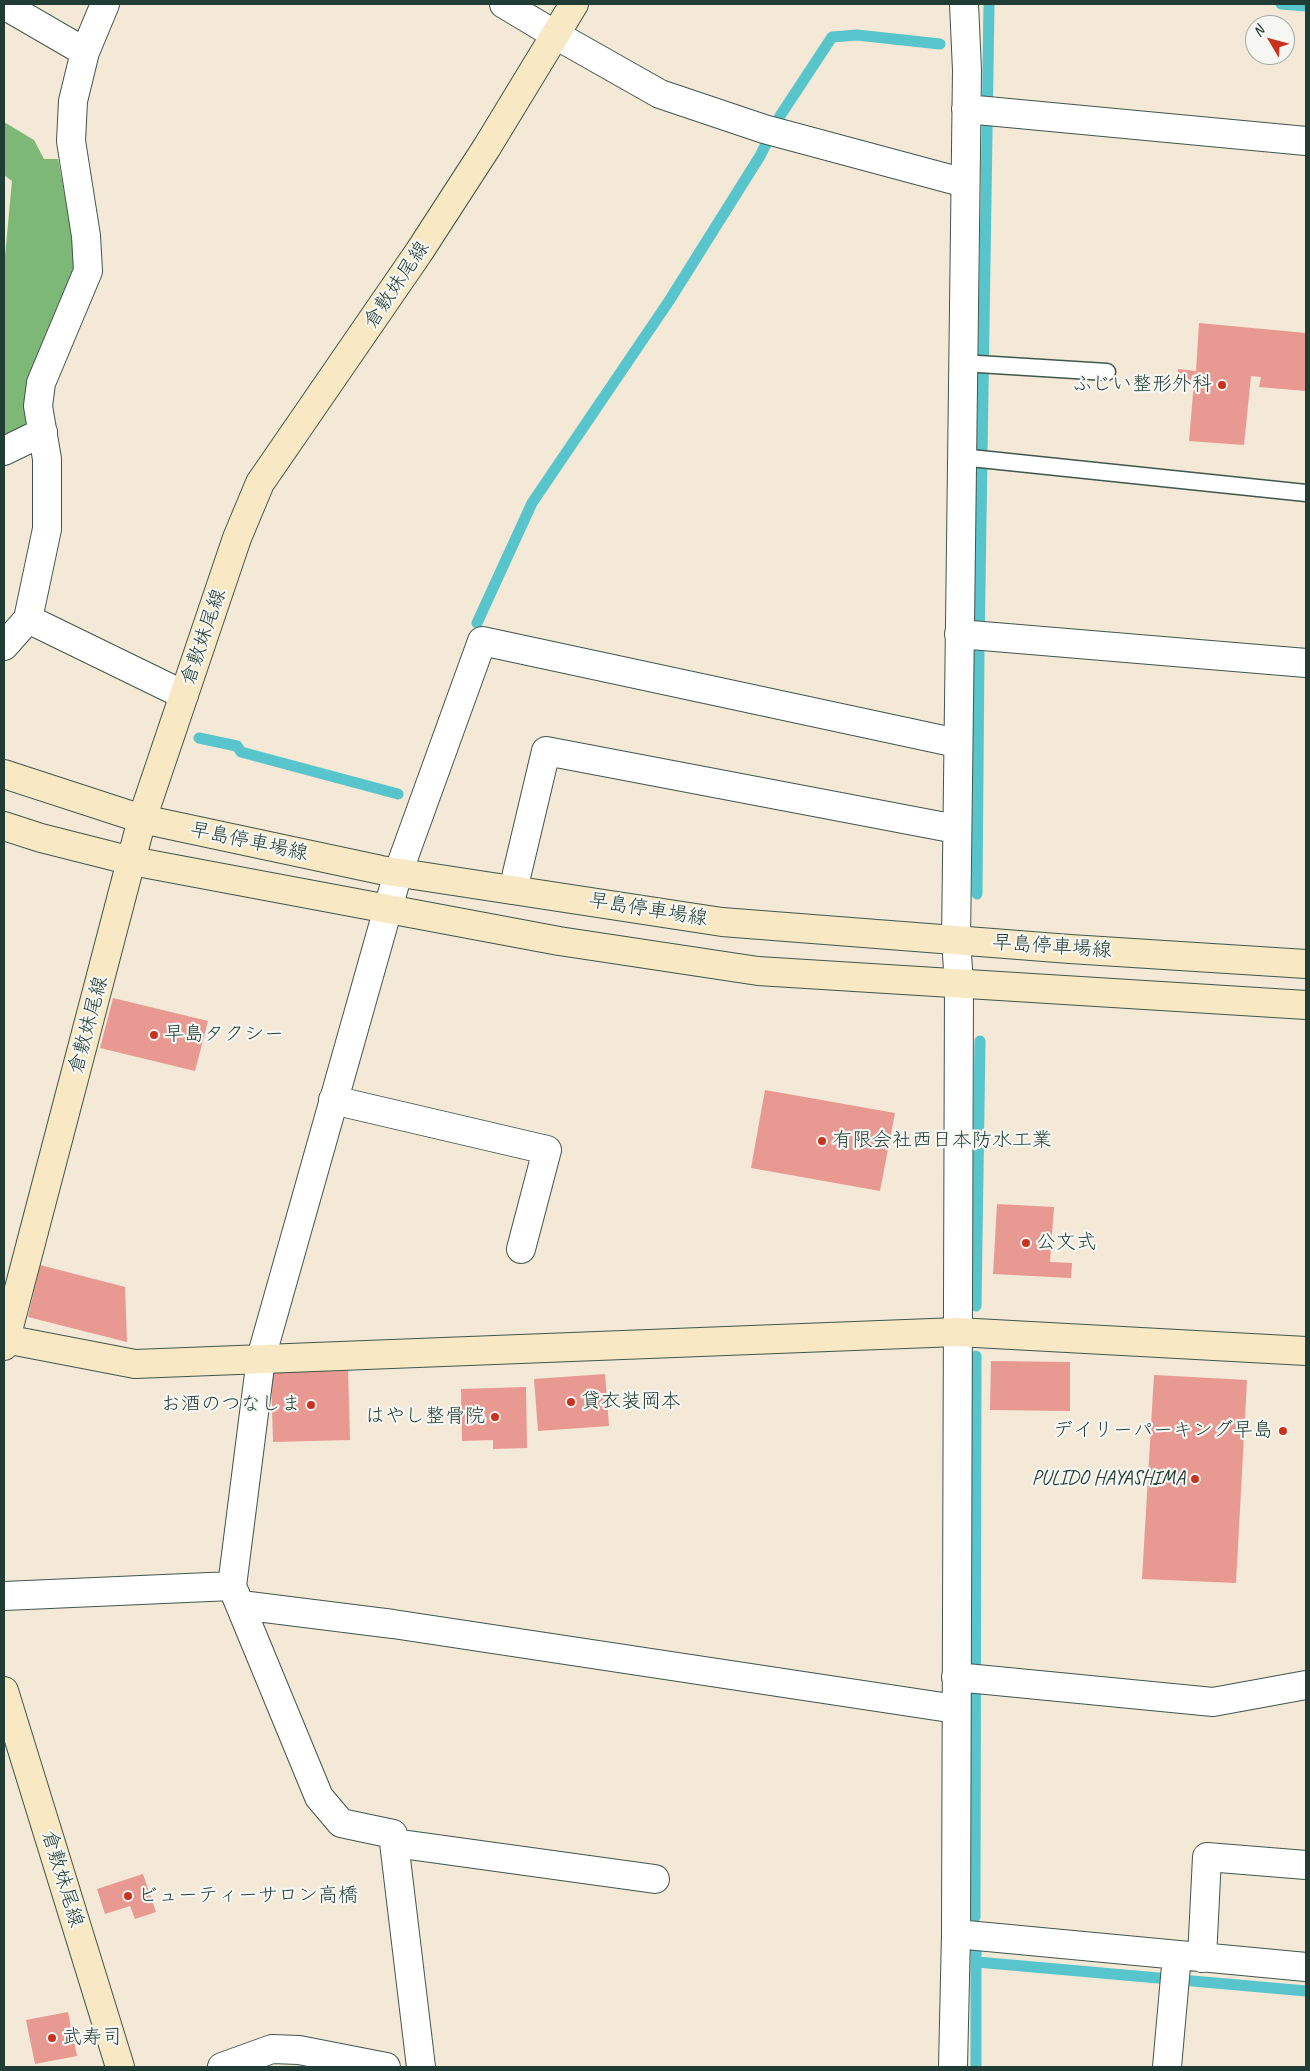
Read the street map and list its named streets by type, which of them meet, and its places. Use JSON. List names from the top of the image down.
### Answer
{
  "streets": {
    "main road": ["倉敷妹尾線", "早島停車場線"]
  },
  "crossings": [
    ["倉敷妹尾線", "早島停車場線"]
  ],
  "places": [
    "ふじい整形外科",
    "早島タクシー",
    "有限会社西日本防水工業",
    "公文式",
    "貸衣装岡本",
    "お酒のつなしま",
    "はやし整骨院",
    "デイリーパーキング早島",
    "PULIDO HAYASHIMA",
    "ビューティーサロン高橋",
    "武寿司"
  ],
  "north": "top left"
}
